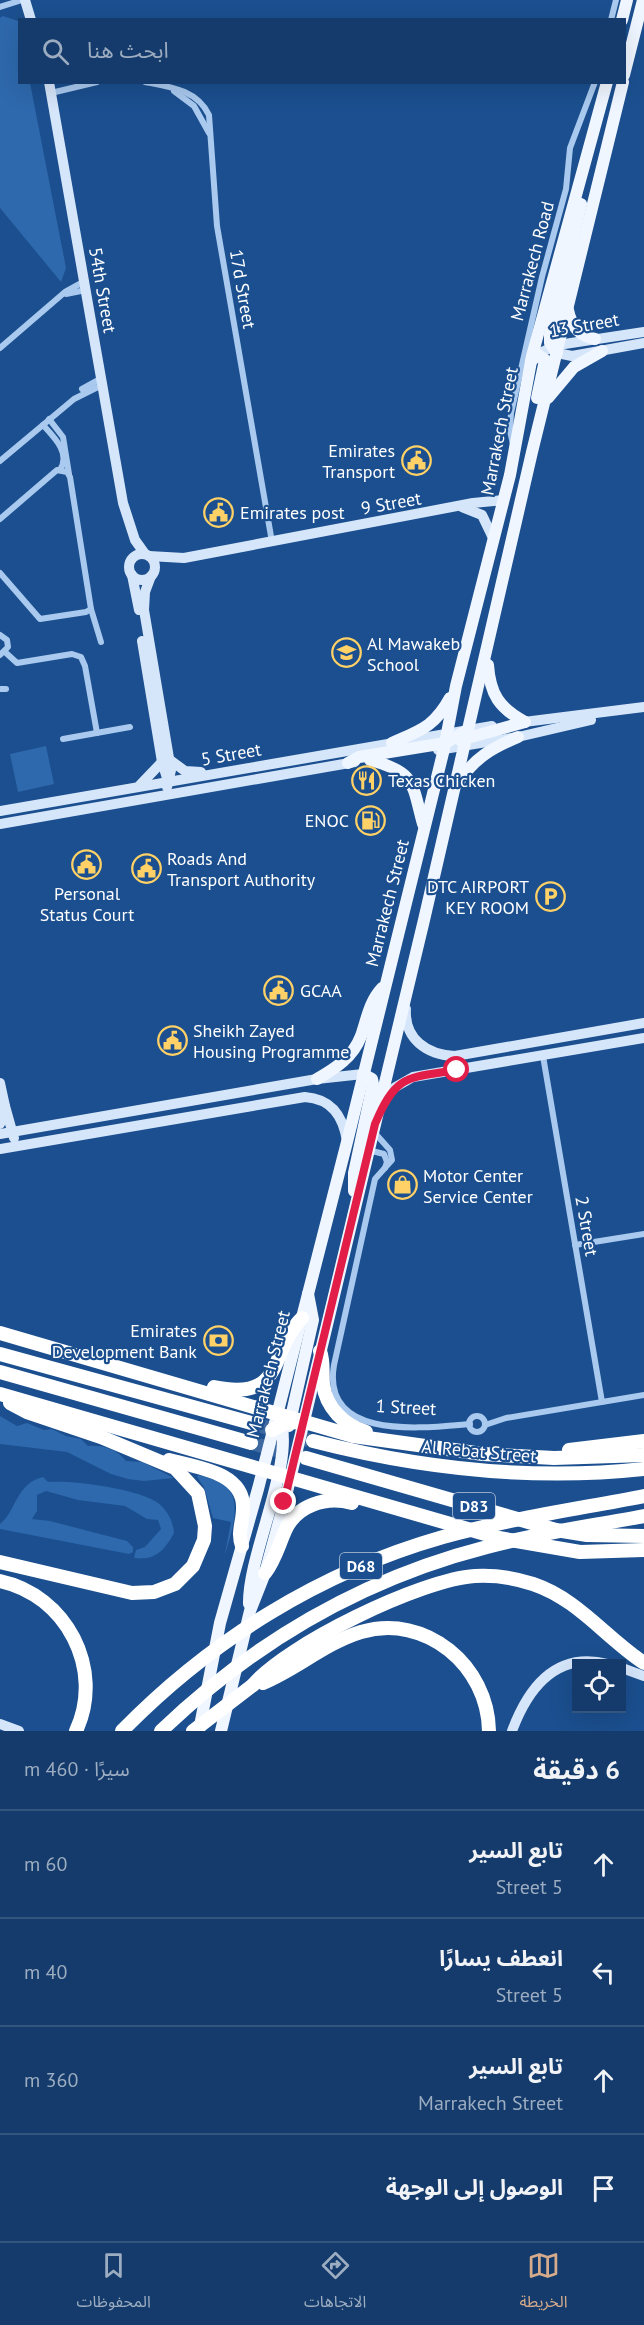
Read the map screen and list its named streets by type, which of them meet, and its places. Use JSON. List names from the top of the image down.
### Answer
{
  "streets": {
    "highway": ["Al Rebat Street", "D83", "D68"],
    "main road": ["Marrakech Street"],
    "street": [
      "Marrakech Road",
      "17d Street",
      "54th Street",
      "13 Street",
      "9 Street",
      "5 Street",
      "2 Street",
      "1 Street"
    ]
  },
  "crossings": [
    ["Marrakech Road", "Marrakech Street"],
    ["17d Street", "9 Street"],
    ["54th Street", "9 Street"],
    ["13 Street", "Marrakech Street"],
    ["Marrakech Street", "9 Street"],
    ["Marrakech Street", "5 Street"]
  ],
  "places": {
    "public building": [
      "Emirates Transport",
      "Emirates post",
      "Personal Status Court",
      "Roads And Transport Authority",
      "GCAA",
      "Sheikh Zayed Housing Programme"
    ],
    "school or university": ["Al Mawakeb School"],
    "restaurant": ["Texas Chicken"],
    "fuel station": ["ENOC"],
    "parking": ["DTC AIRPORT KEY ROOM"],
    "shop": ["Motor Center Service Center"],
    "bank": ["Emirates Development Bank"]
  },
  "page": {
    "search": "ابحث هنا",
    "heading": ["6 دقيقة", "سيرًا · 460 m"],
    "list": [
      ["تابع السير", "5 Street", "60 m"],
      ["انعطف يسارًا", "5 Street", "40 m"],
      ["تابع السير", "Marrakech Street", "360 m"],
      "الوصول إلى الوجهة"
    ],
    "nav": ["الخريطة", "الاتجاهات", "المحفوظات"]
  }
}
